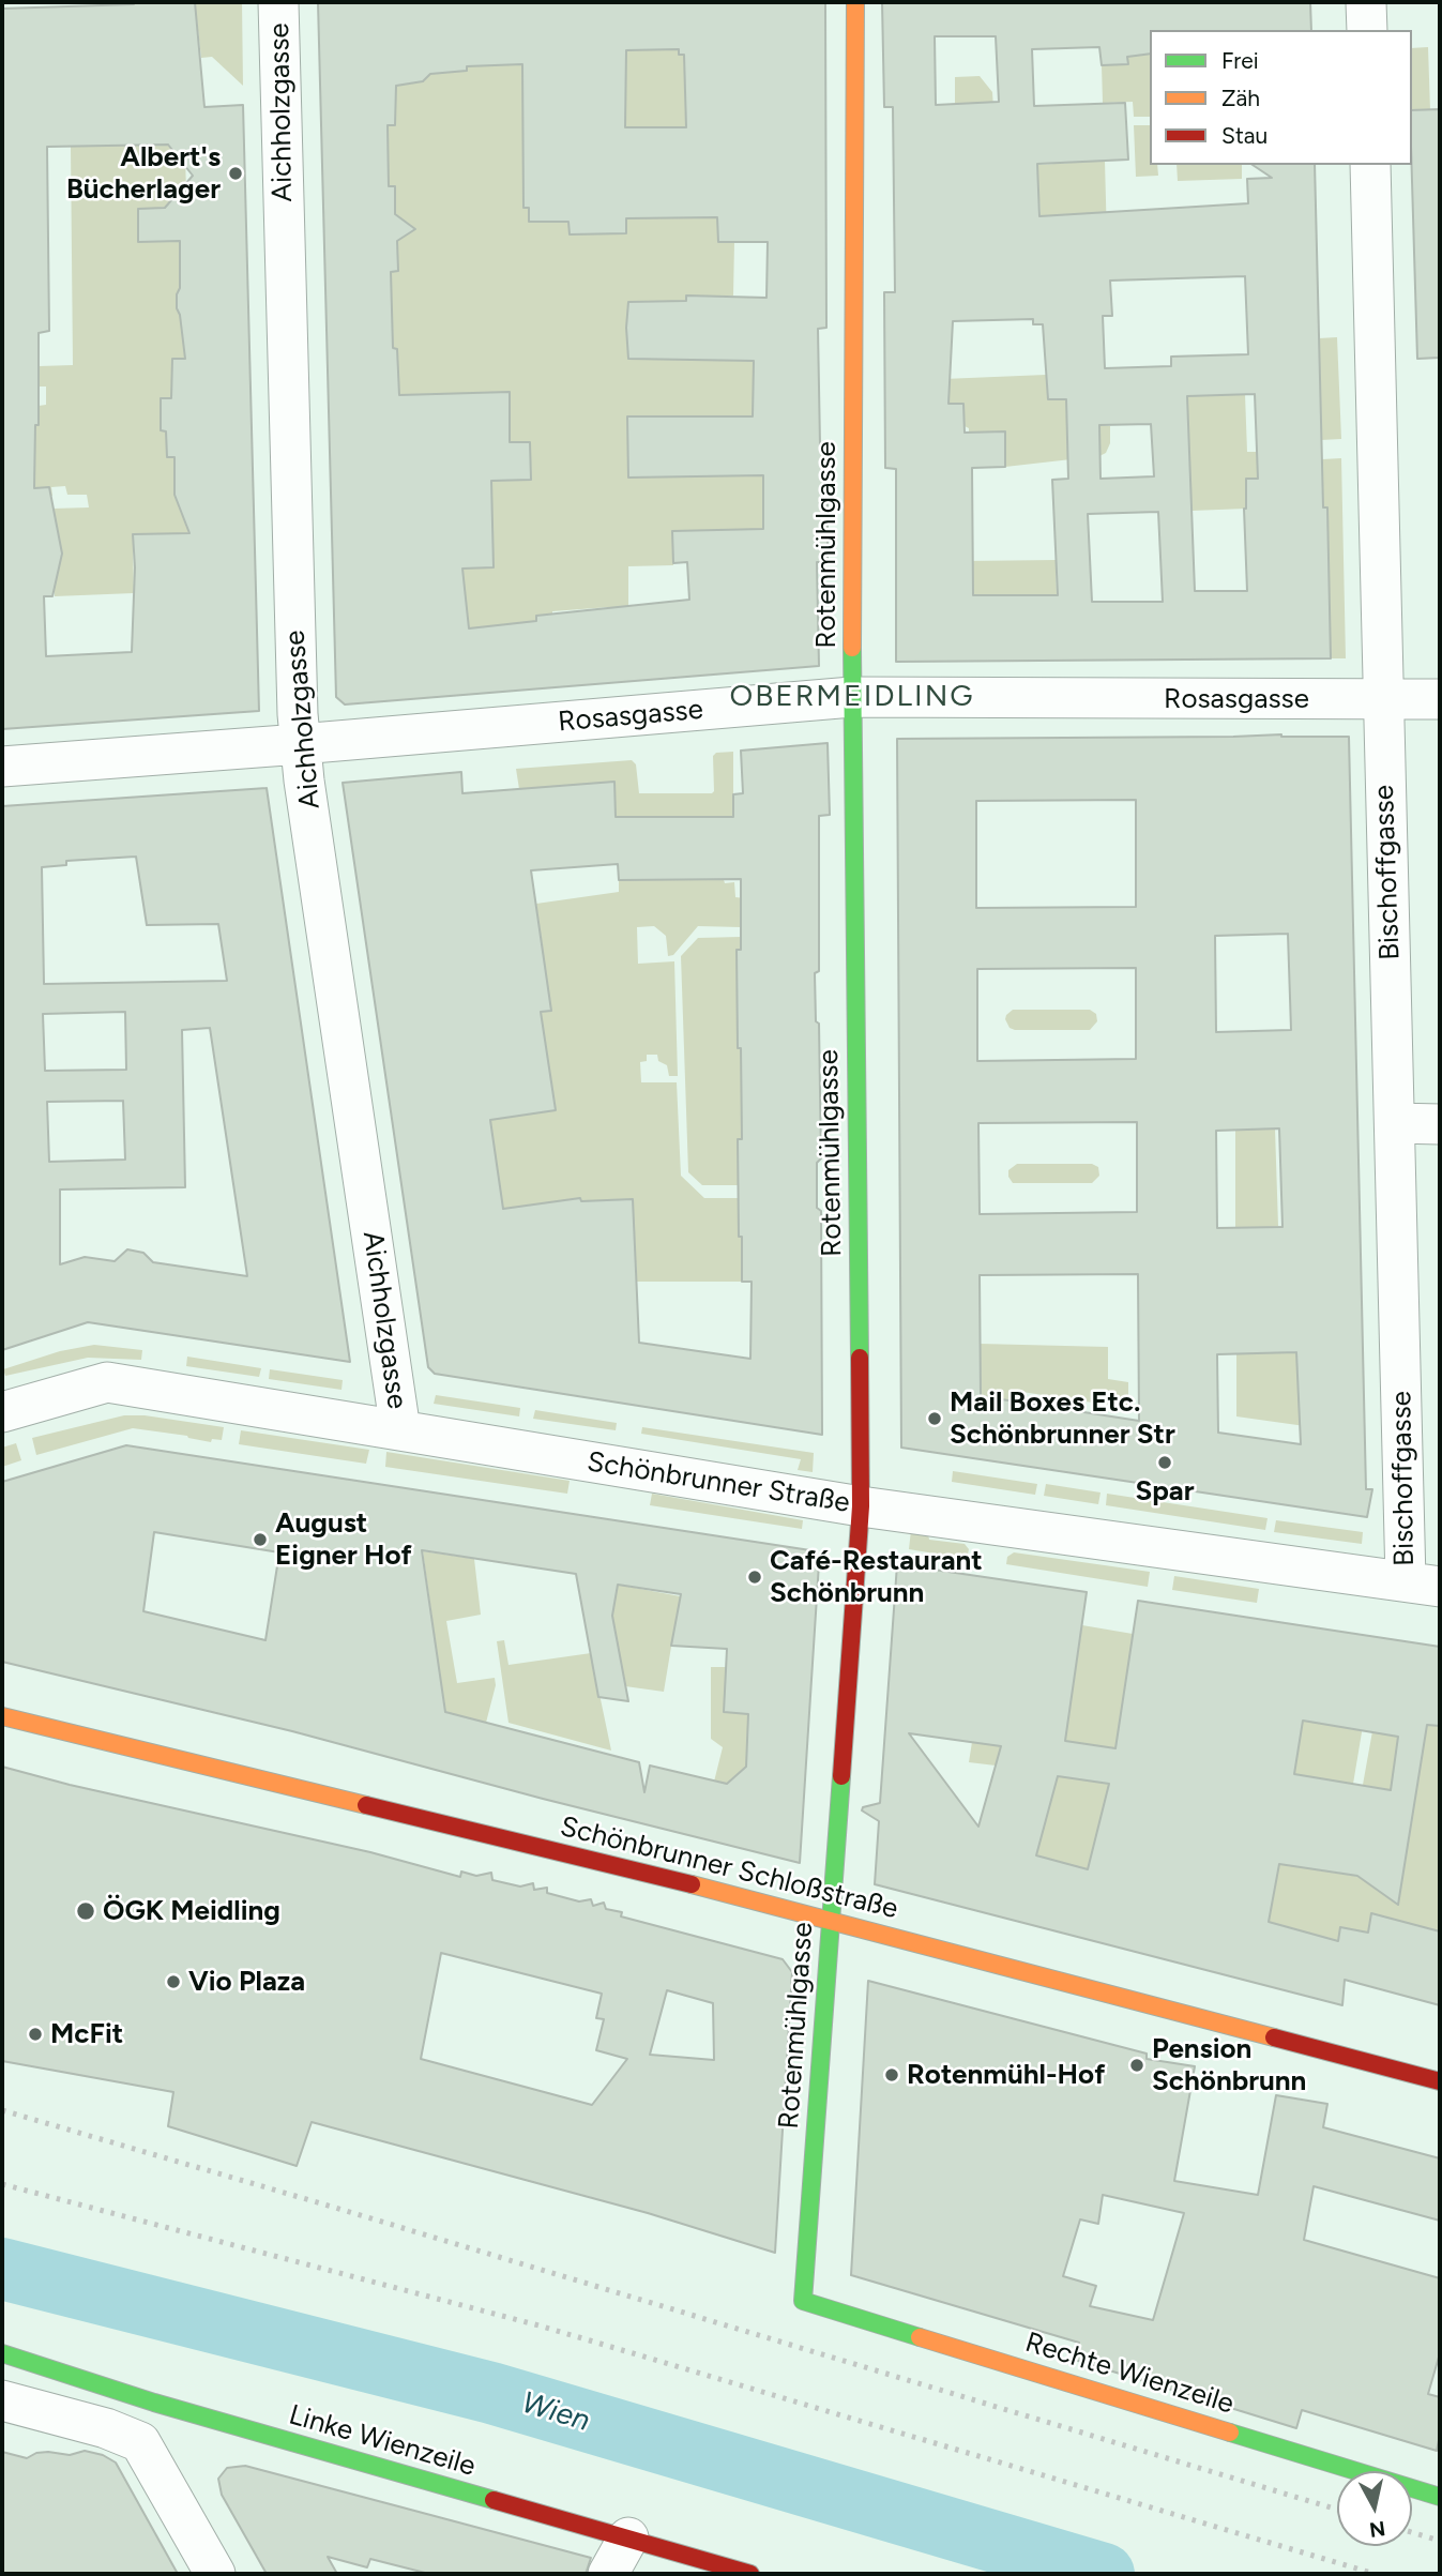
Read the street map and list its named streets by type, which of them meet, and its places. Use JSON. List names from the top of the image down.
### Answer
{
  "streets": {
    "street": [
      "Aichholzgasse",
      "Rotenmühlgasse",
      "Rosasgasse",
      "Bischoffgasse",
      "Schönbrunner Straße",
      "Schönbrunner Schloßstraße",
      "Rechte Wienzeile",
      "Linke Wienzeile"
    ]
  },
  "crossings": [
    ["Aichholzgasse", "Rosasgasse"],
    ["Aichholzgasse", "Schönbrunner Straße"],
    ["Rotenmühlgasse", "Rosasgasse"],
    ["Rotenmühlgasse", "Schönbrunner Straße"],
    ["Rotenmühlgasse", "Schönbrunner Schloßstraße"],
    ["Rotenmühlgasse", "Rechte Wienzeile"],
    ["Rosasgasse", "Bischoffgasse"],
    ["Bischoffgasse", "Schönbrunner Straße"]
  ],
  "districts": ["OBERMEIDLING"],
  "water": ["Wien"],
  "places": [
    "Albert's Bücherlager",
    "Mail Boxes Etc. Schönbrunner Str",
    "Spar",
    "August Eigner Hof",
    "Café-Restaurant Schönbrunn",
    "ÖGK Meidling",
    "Vio Plaza",
    "McFit",
    "Pension Schönbrunn",
    "Rotenmühl-Hof"
  ],
  "legend": ["Frei", "Zäh", "Stau"],
  "north": "bottom"
}
